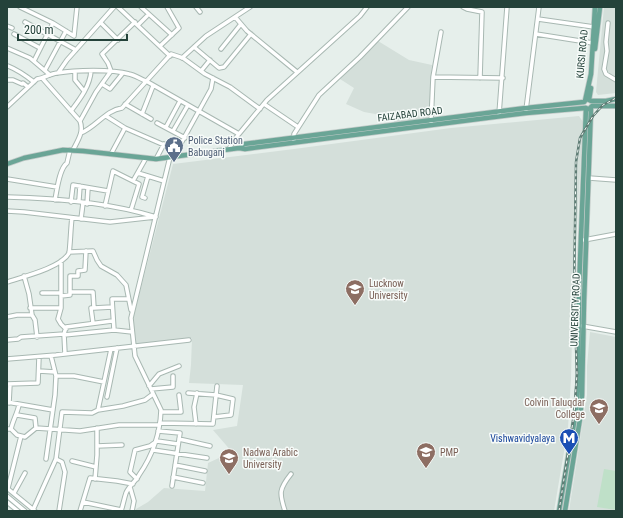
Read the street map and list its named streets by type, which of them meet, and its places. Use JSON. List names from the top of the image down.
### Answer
{
  "streets": {
    "main road": ["KURSI ROAD", "FAIZABAD ROAD", "UNIVERSITY ROAD"]
  },
  "crossings": [
    ["KURSI ROAD", "FAIZABAD ROAD"],
    ["KURSI ROAD", "UNIVERSITY ROAD"],
    ["FAIZABAD ROAD", "UNIVERSITY ROAD"]
  ],
  "places": {
    "public building": ["Police Station Babuganj"],
    "school or university": [
      "Lucknow University",
      "Colvin Taluqdar College",
      "PMP",
      "Nadwa Arabic University"
    ],
    "metro station": ["Vishwavidyalaya"]
  },
  "scale_bar": "200 m"
}
